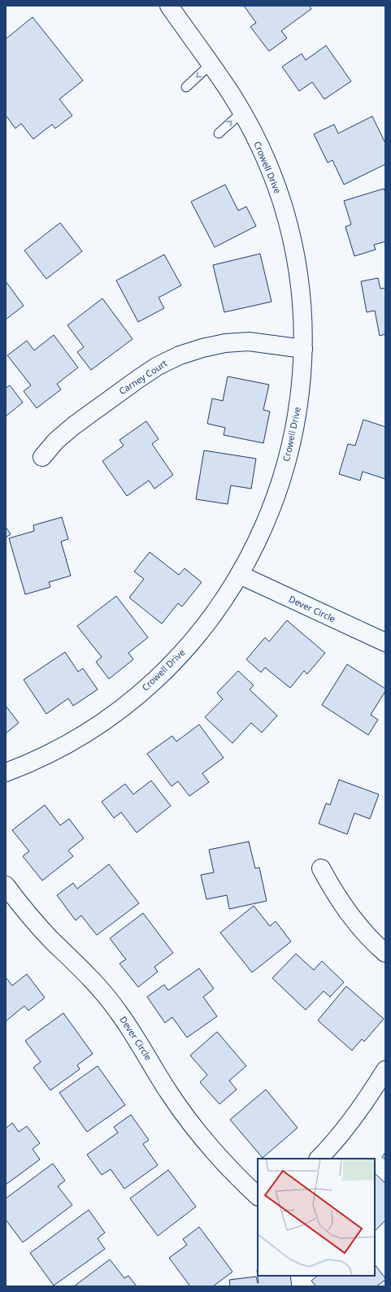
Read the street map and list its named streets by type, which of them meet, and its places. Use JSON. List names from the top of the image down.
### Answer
{
  "streets": {
    "street": ["Crowell Drive", "Carney Court", "Dever Circle"]
  },
  "crossings": [
    ["Crowell Drive", "Carney Court"],
    ["Crowell Drive", "Dever Circle"]
  ]
}
